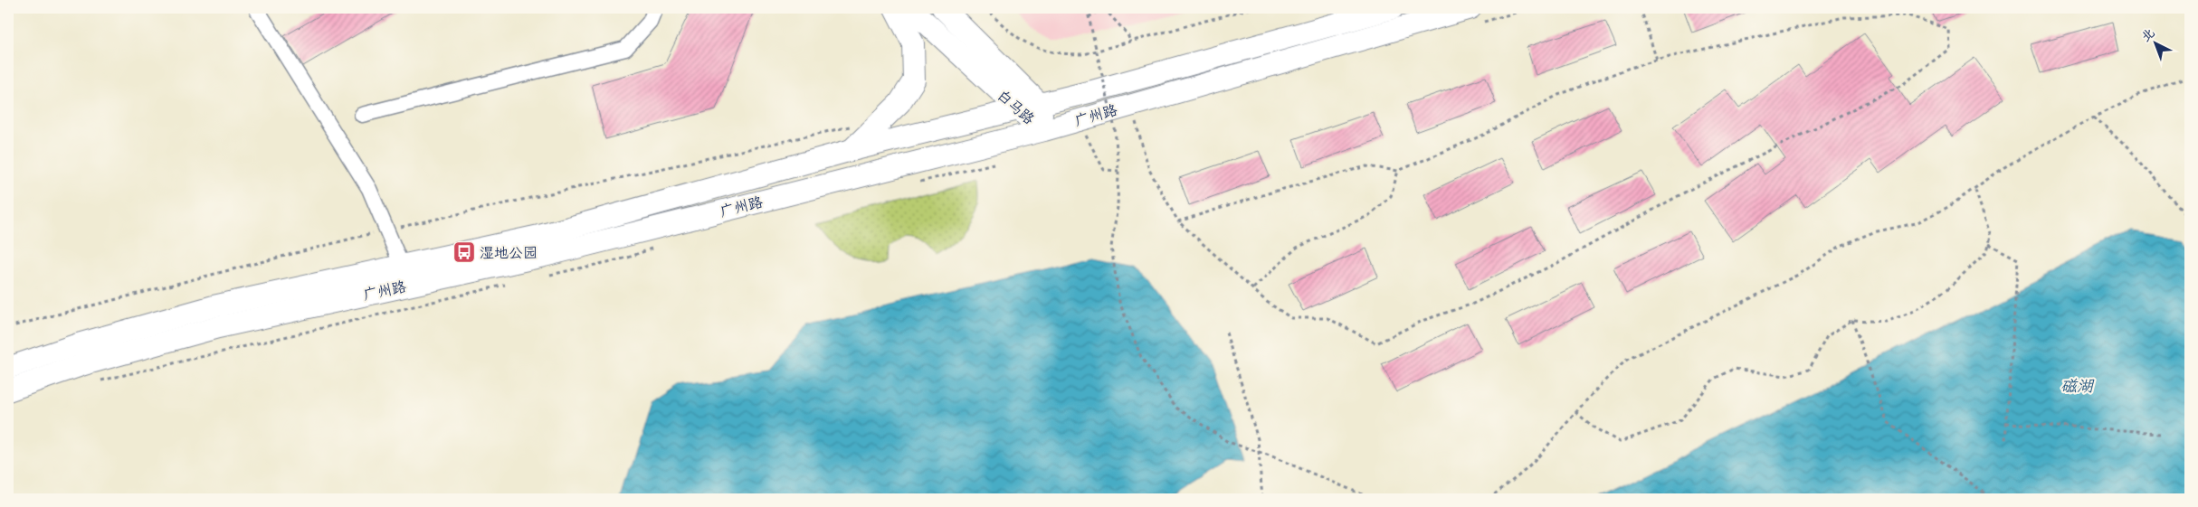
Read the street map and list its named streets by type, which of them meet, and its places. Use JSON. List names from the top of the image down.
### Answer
{
  "streets": {
    "main road": ["白马路", "广州路"]
  },
  "crossings": [
    ["白马路", "广州路"]
  ],
  "water": ["磁湖"],
  "places": {
    "bus stop": ["湿地公园"]
  },
  "north": "top left"
}
